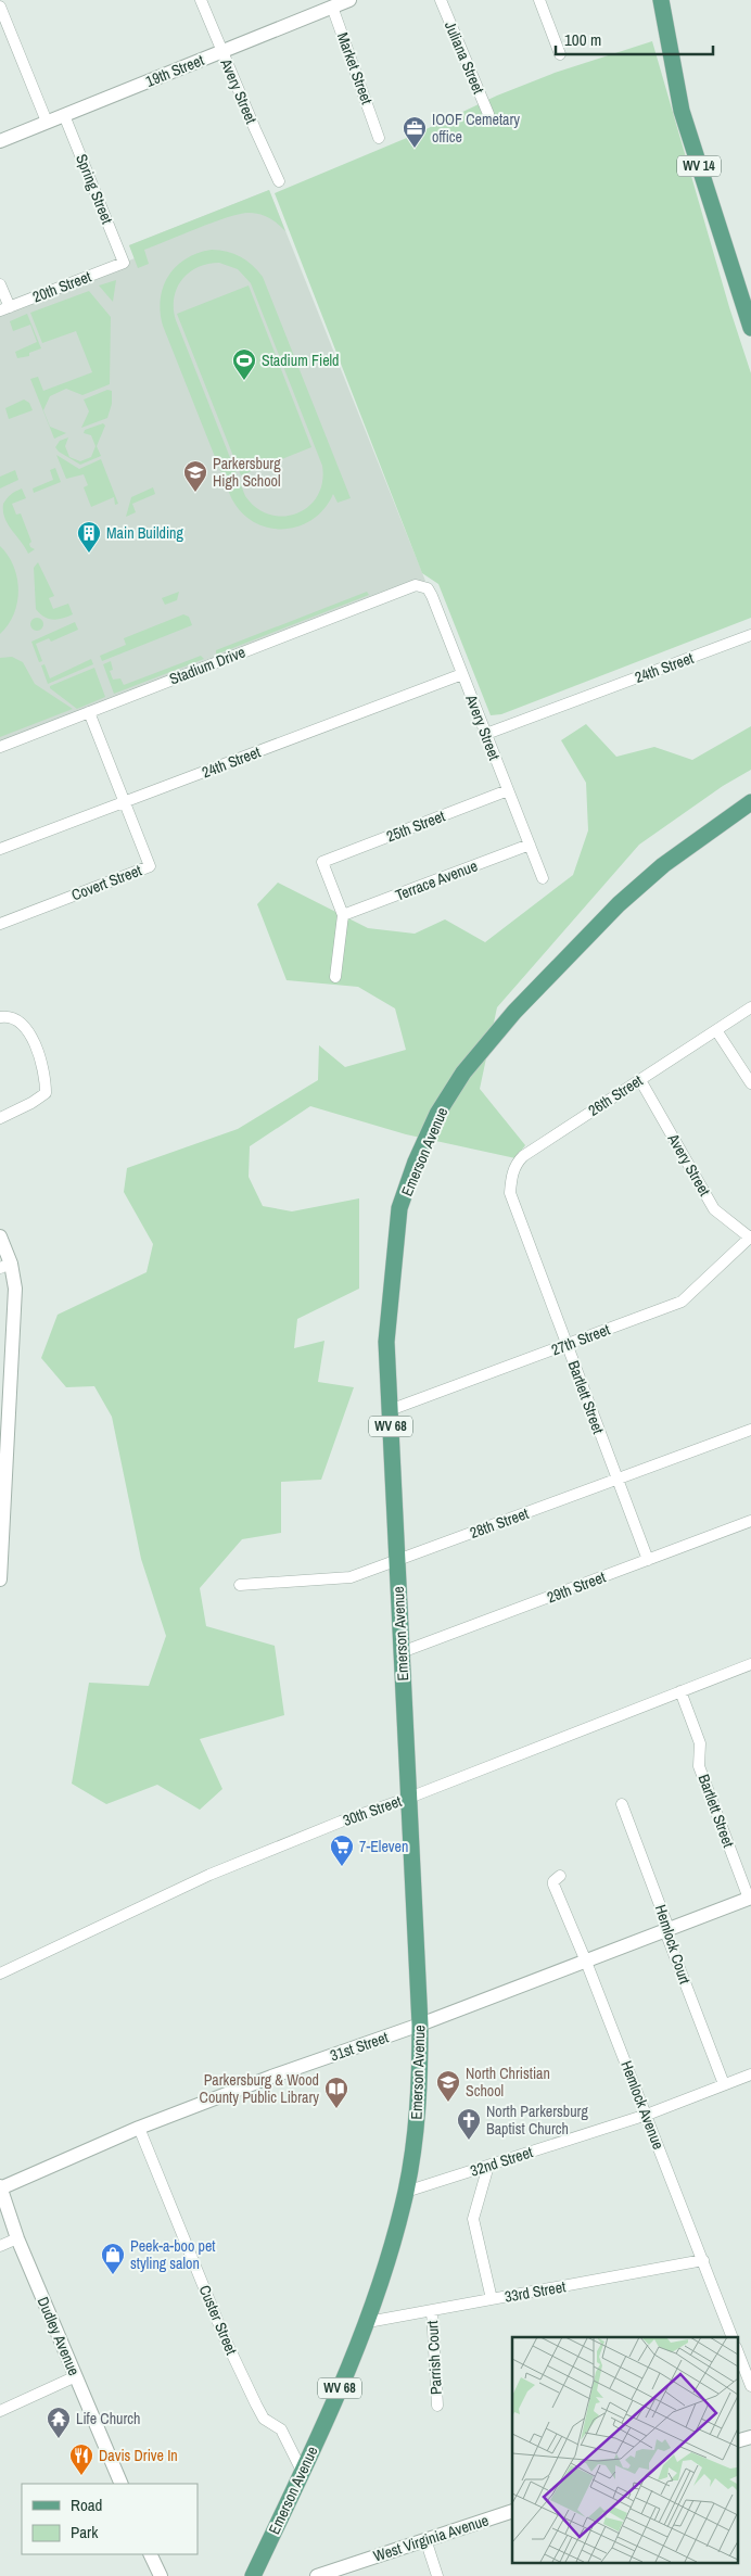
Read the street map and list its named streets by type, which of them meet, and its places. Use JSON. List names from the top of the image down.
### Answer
{
  "streets": {
    "main road": ["WV 14", "Emerson Avenue", "WV 68"],
    "street": [
      "Juliana Street",
      "Market Street",
      "19th Street",
      "Avery Street",
      "Spring Street",
      "20th Street",
      "Stadium Drive",
      "24th Street",
      "25th Street",
      "Terrace Avenue",
      "Covert Street",
      "26th Street",
      "27th Street",
      "Bartlett Street",
      "28th Street",
      "29th Street",
      "30th Street",
      "Hemlock Court",
      "31st Street",
      "Hemlock Avenue",
      "32nd Street",
      "33rd Street",
      "Custer Street",
      "Dudley Avenue",
      "Parrish Court",
      "West Virginia Avenue"
    ]
  },
  "crossings": [
    ["Market Street", "19th Street"],
    ["19th Street", "Avery Street"],
    ["19th Street", "Spring Street"],
    ["Avery Street", "Stadium Drive"],
    ["Avery Street", "24th Street"],
    ["Avery Street", "25th Street"],
    ["Avery Street", "Terrace Avenue"],
    ["Avery Street", "26th Street"],
    ["Avery Street", "27th Street"],
    ["Spring Street", "20th Street"],
    ["Stadium Drive", "Covert Street"],
    ["24th Street", "Covert Street"],
    ["25th Street", "Terrace Avenue"],
    ["26th Street", "Bartlett Street"],
    ["Emerson Avenue", "27th Street"],
    ["Emerson Avenue", "28th Street"],
    ["Emerson Avenue", "29th Street"],
    ["Emerson Avenue", "30th Street"],
    ["Emerson Avenue", "31st Street"],
    ["Emerson Avenue", "32nd Street"],
    ["Emerson Avenue", "33rd Street"],
    ["Emerson Avenue", "Custer Street"],
    ["27th Street", "Bartlett Street"],
    ["Bartlett Street", "28th Street"],
    ["Bartlett Street", "29th Street"],
    ["Bartlett Street", "30th Street"],
    ["Bartlett Street", "31st Street"],
    ["Hemlock Court", "31st Street"],
    ["Hemlock Court", "32nd Street"],
    ["31st Street", "Hemlock Avenue"],
    ["31st Street", "Custer Street"],
    ["31st Street", "Dudley Avenue"],
    ["Hemlock Avenue", "32nd Street"],
    ["Hemlock Avenue", "33rd Street"],
    ["33rd Street", "Parrish Court"]
  ],
  "places": {
    "office": ["IOOF Cemetary office"],
    "sports": ["Stadium Field"],
    "school or university": ["Parkersburg High School", "North Christian School"],
    "building": ["Main Building"],
    "supermarket": ["7-Eleven"],
    "library": ["Parkersburg & Wood County Public Library"],
    "church": ["North Parkersburg Baptist Church"],
    "shop": ["Peek-a-boo pet styling salon"],
    "temple": ["Life Church"],
    "restaurant": ["Davis Drive In"]
  },
  "legend": ["Road", "Park"],
  "scale_bar": "100 m"
}
